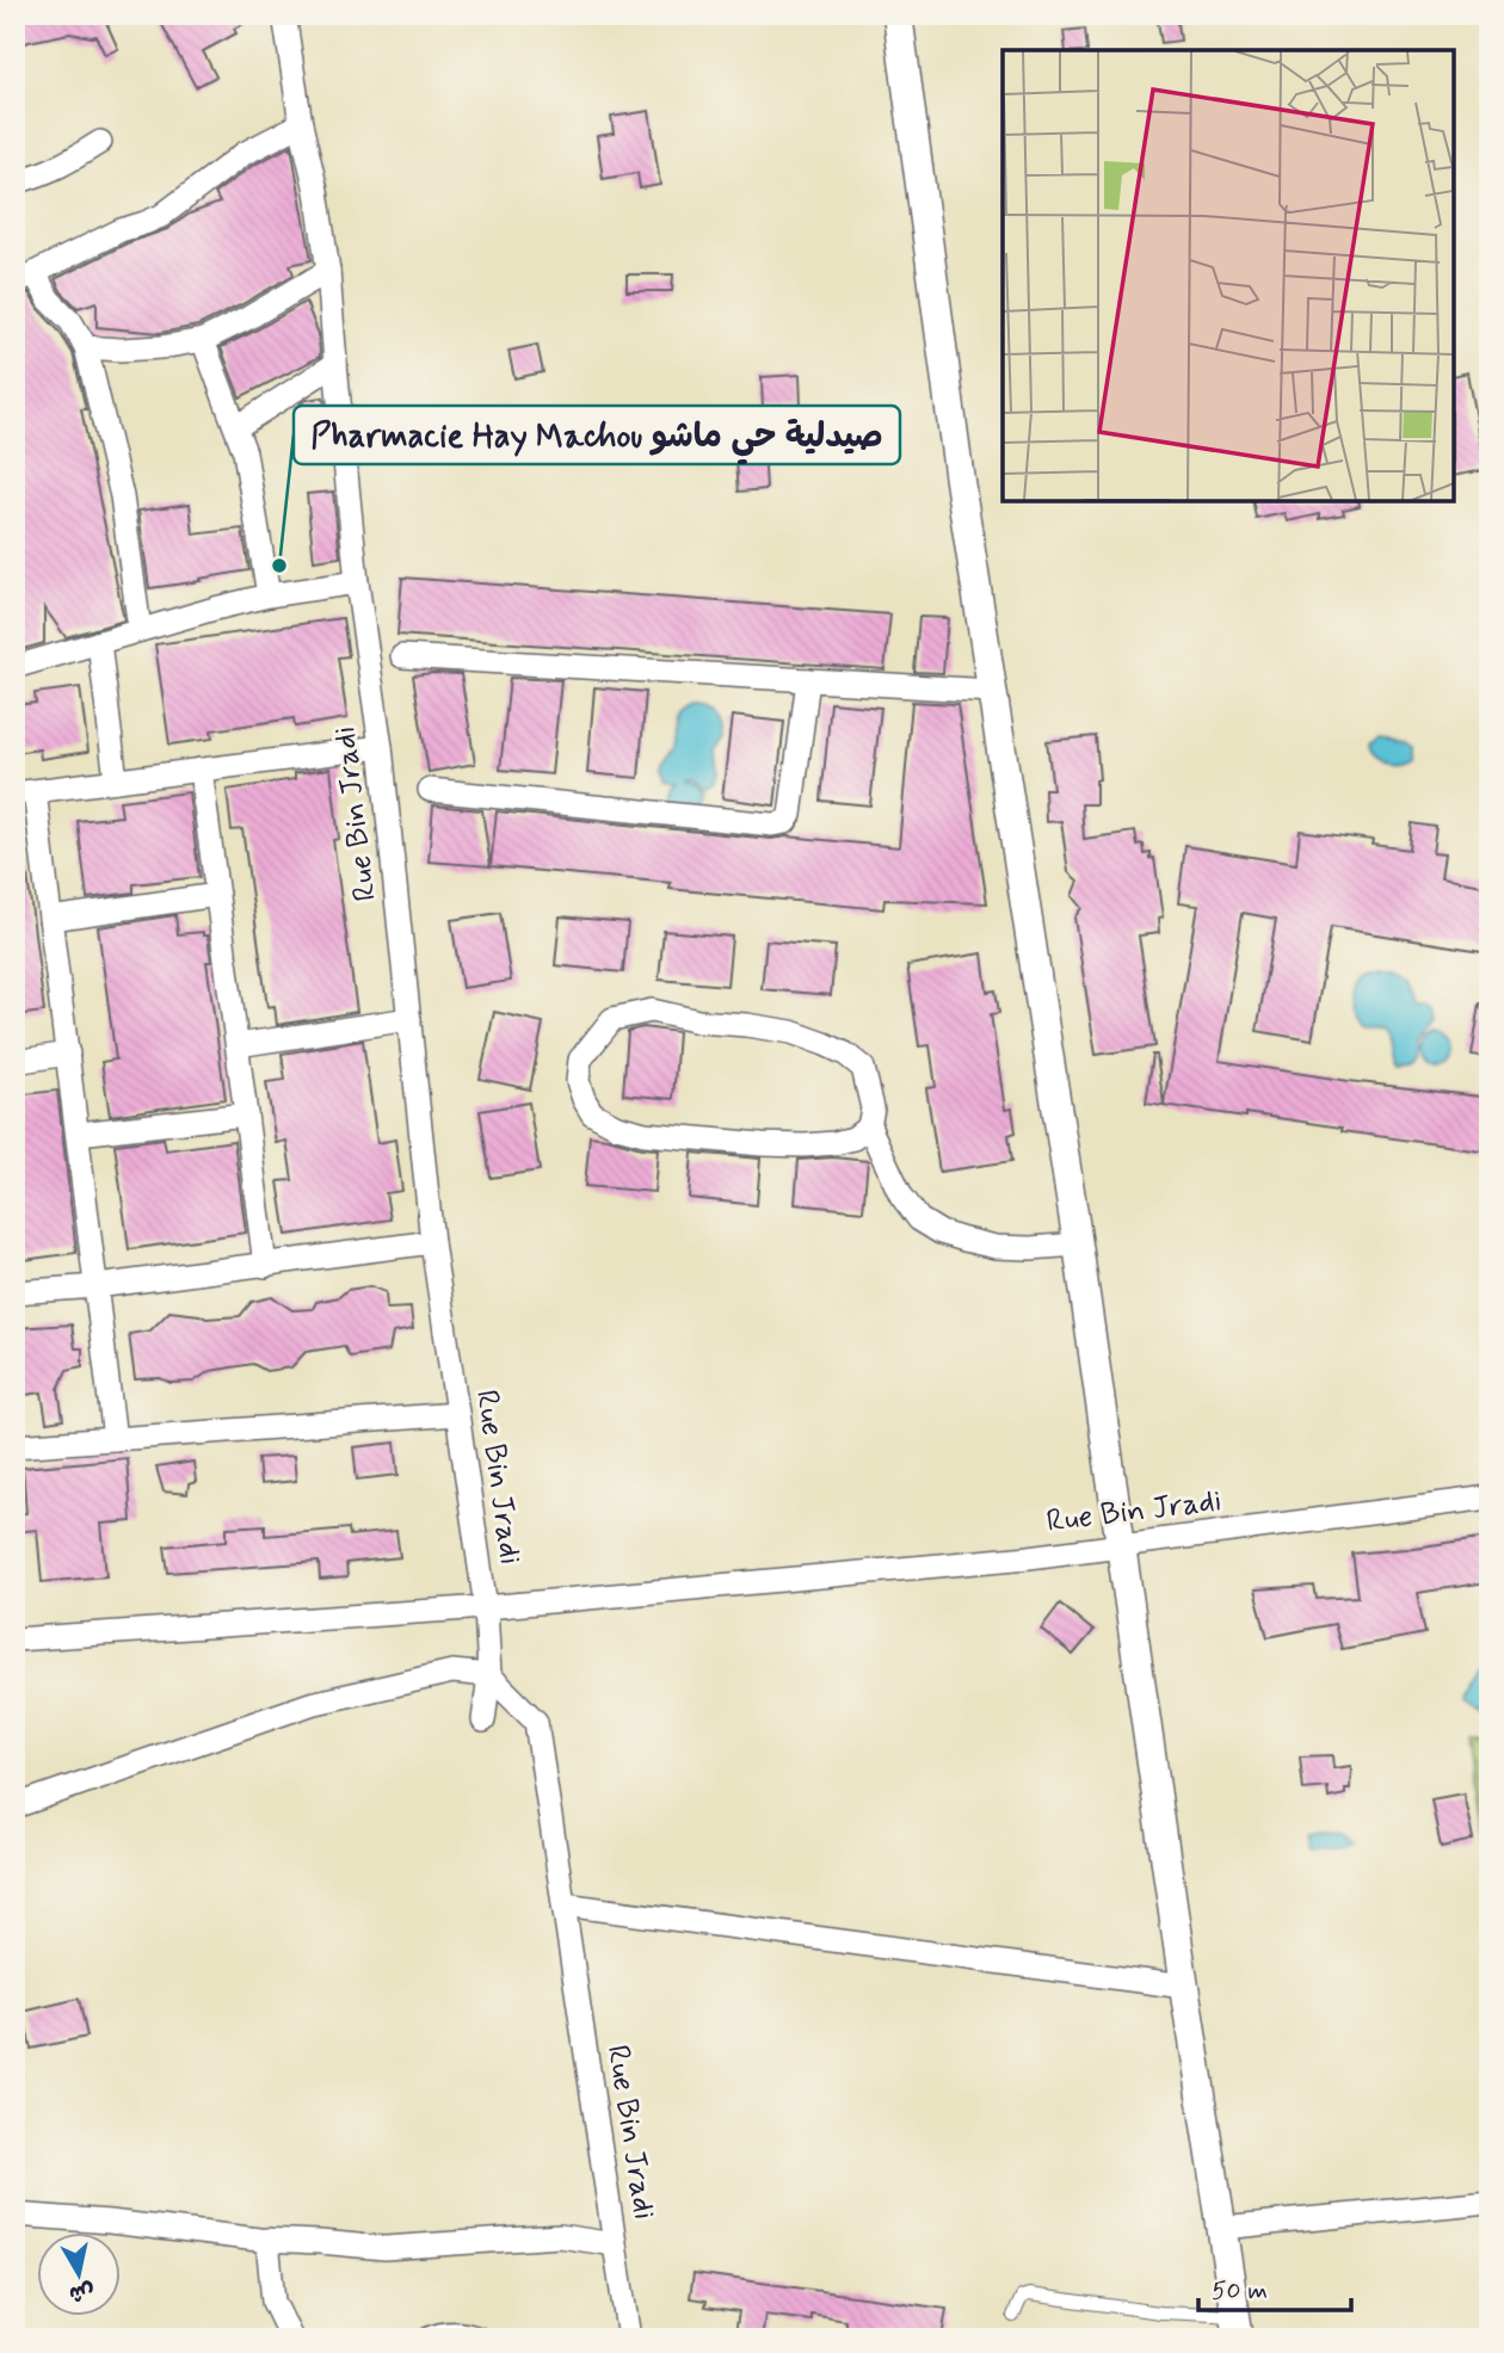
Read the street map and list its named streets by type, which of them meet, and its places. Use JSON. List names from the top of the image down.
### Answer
{
  "streets": {
    "street": ["Rue Bin Jradi"]
  },
  "places": ["Pharmacie Hay Machou صيدلية حي ماشو"],
  "scale_bar": "50 m",
  "north": "bottom"
}
